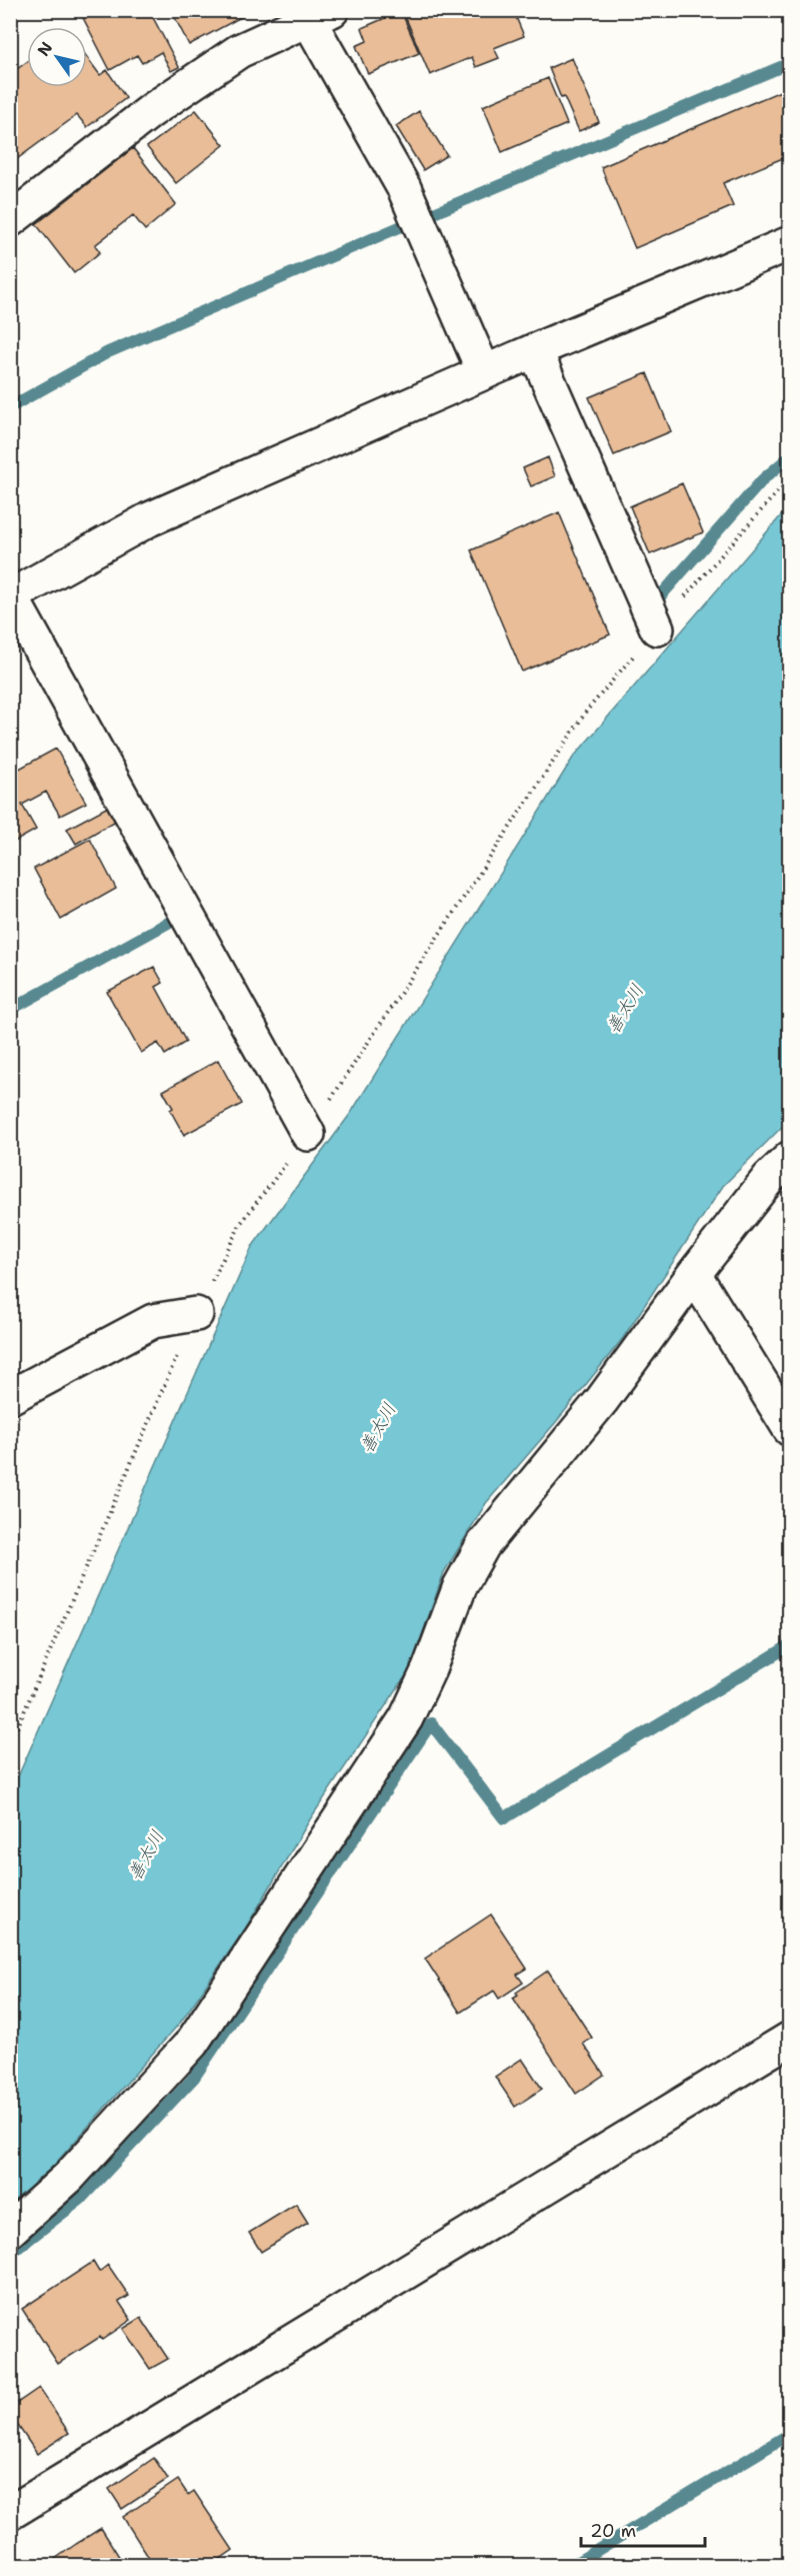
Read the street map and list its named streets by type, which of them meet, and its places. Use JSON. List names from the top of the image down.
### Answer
{
  "water": ["善太川"],
  "scale_bar": "20 m",
  "north": "top left"
}
